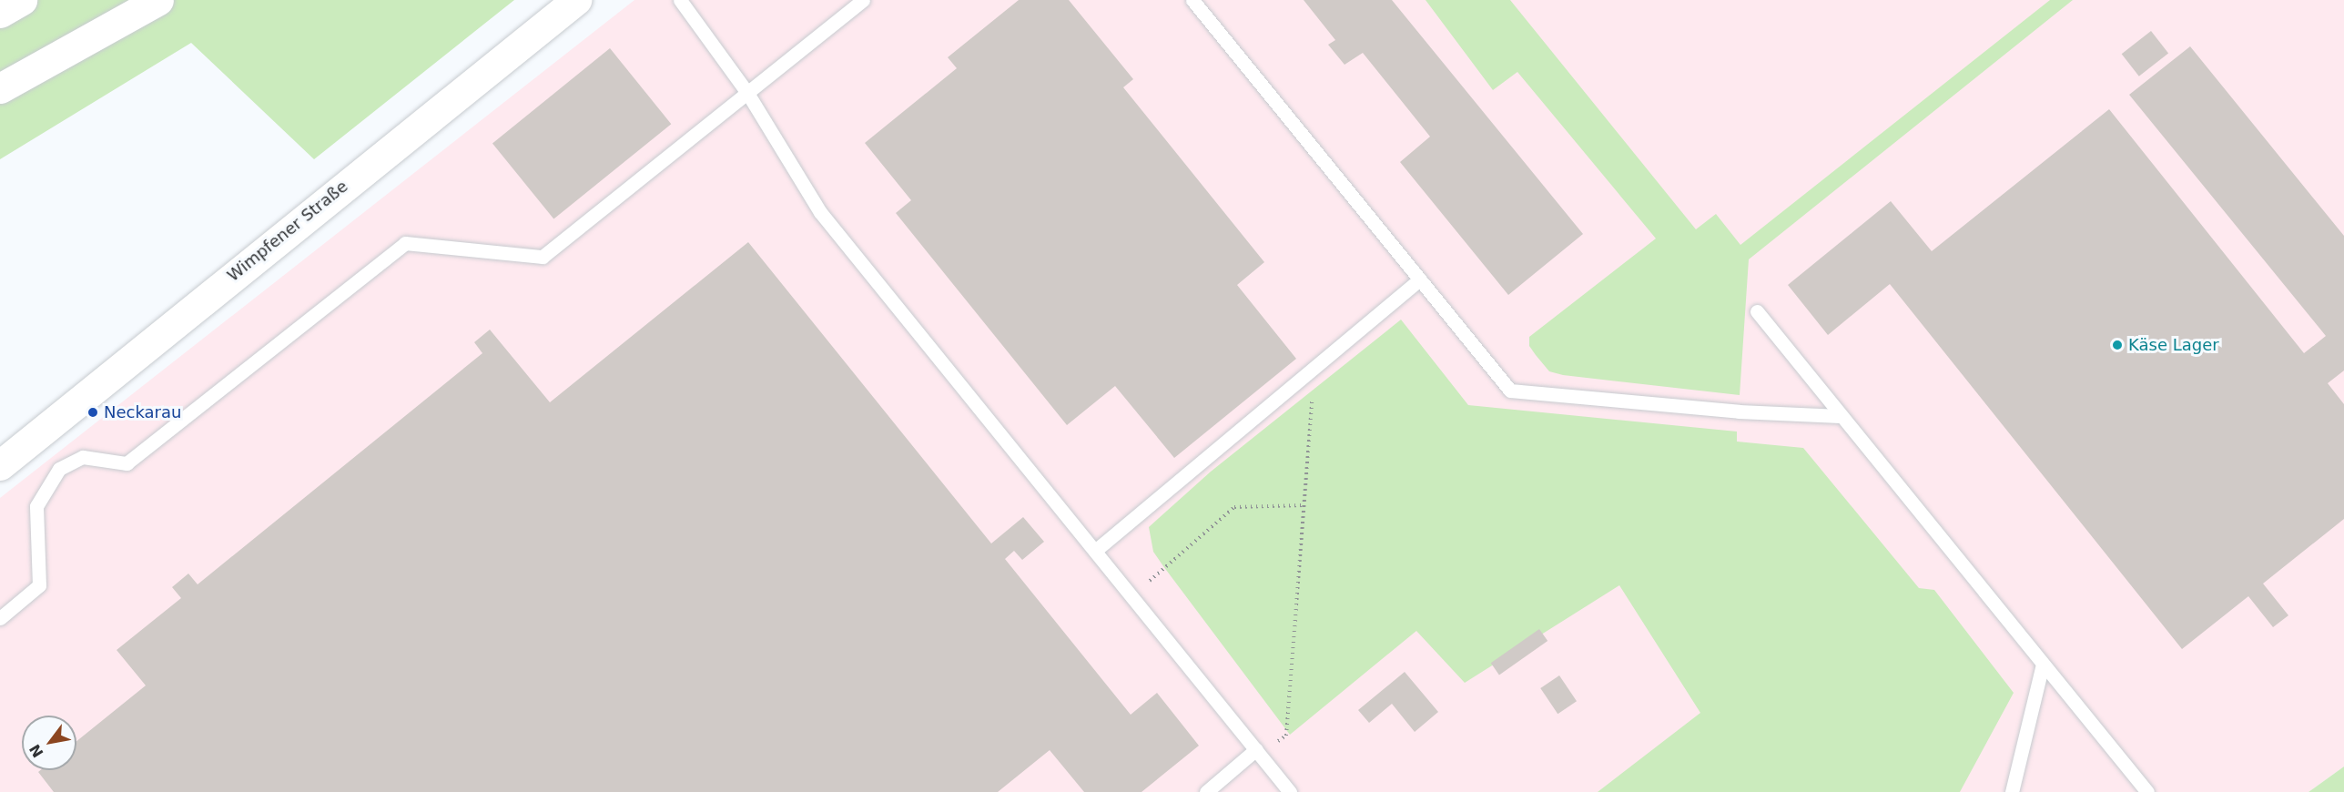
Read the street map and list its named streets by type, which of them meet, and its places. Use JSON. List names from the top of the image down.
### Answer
{
  "streets": {
    "street": ["Wimpfener Straße"]
  },
  "places": ["Käse Lager", "Neckarau"],
  "north": "bottom left"
}
